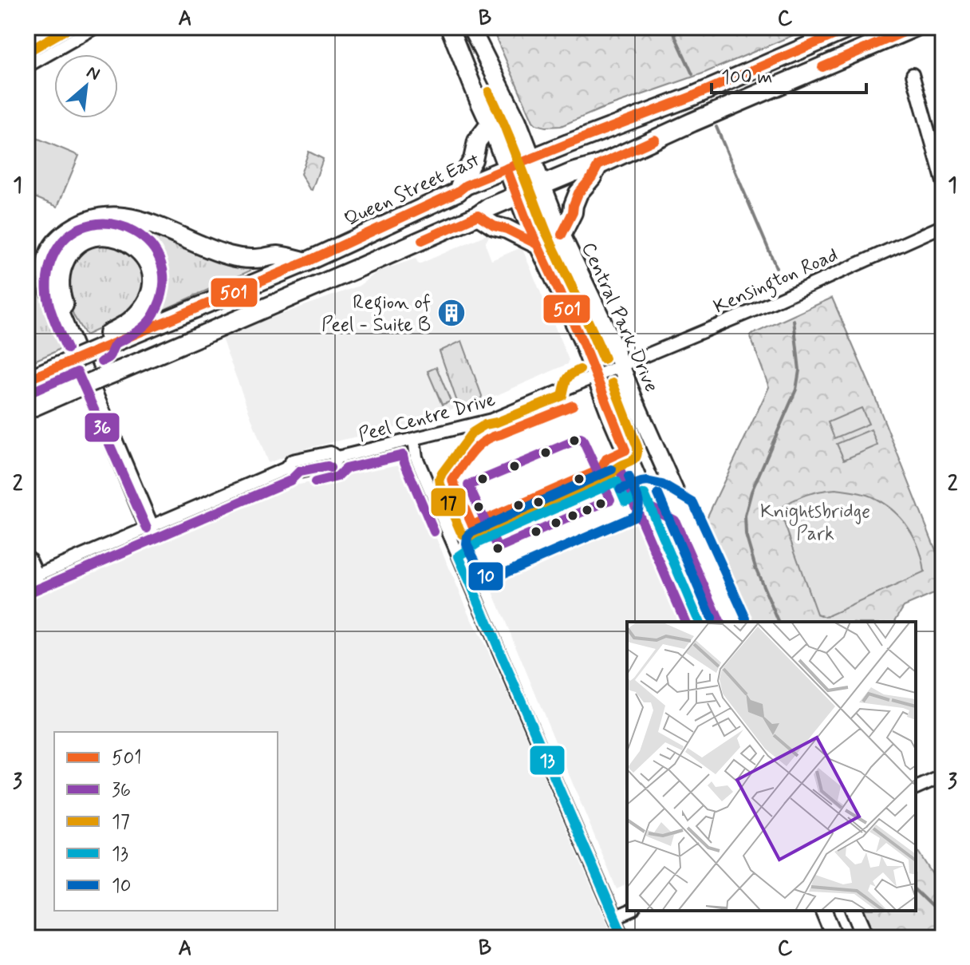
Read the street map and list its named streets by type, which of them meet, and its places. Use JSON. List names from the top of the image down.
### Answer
{
  "streets": {
    "main road": ["Queen Street East"],
    "street": ["Kensington Road", "Central Park Drive", "Peel Centre Drive"]
  },
  "crossings": [
    ["Queen Street East", "Central Park Drive"],
    ["Kensington Road", "Central Park Drive"],
    ["Kensington Road", "Peel Centre Drive"]
  ],
  "parks": ["Knightsbridge Park"],
  "places": {
    "building": ["Region of Peel - Suite B"]
  },
  "lines": [
    "transit line 501",
    "transit line 17",
    "transit line 36",
    "transit line 10",
    "transit line 13"
  ],
  "legend": [
    "501",
    "36",
    "17",
    "13",
    "10"
  ],
  "scale_bar": "100 m",
  "north": "top right",
  "grid": {
    "columns": ["A", "B", "C"],
    "rows": ["1", "2", "3"]
  }
}
